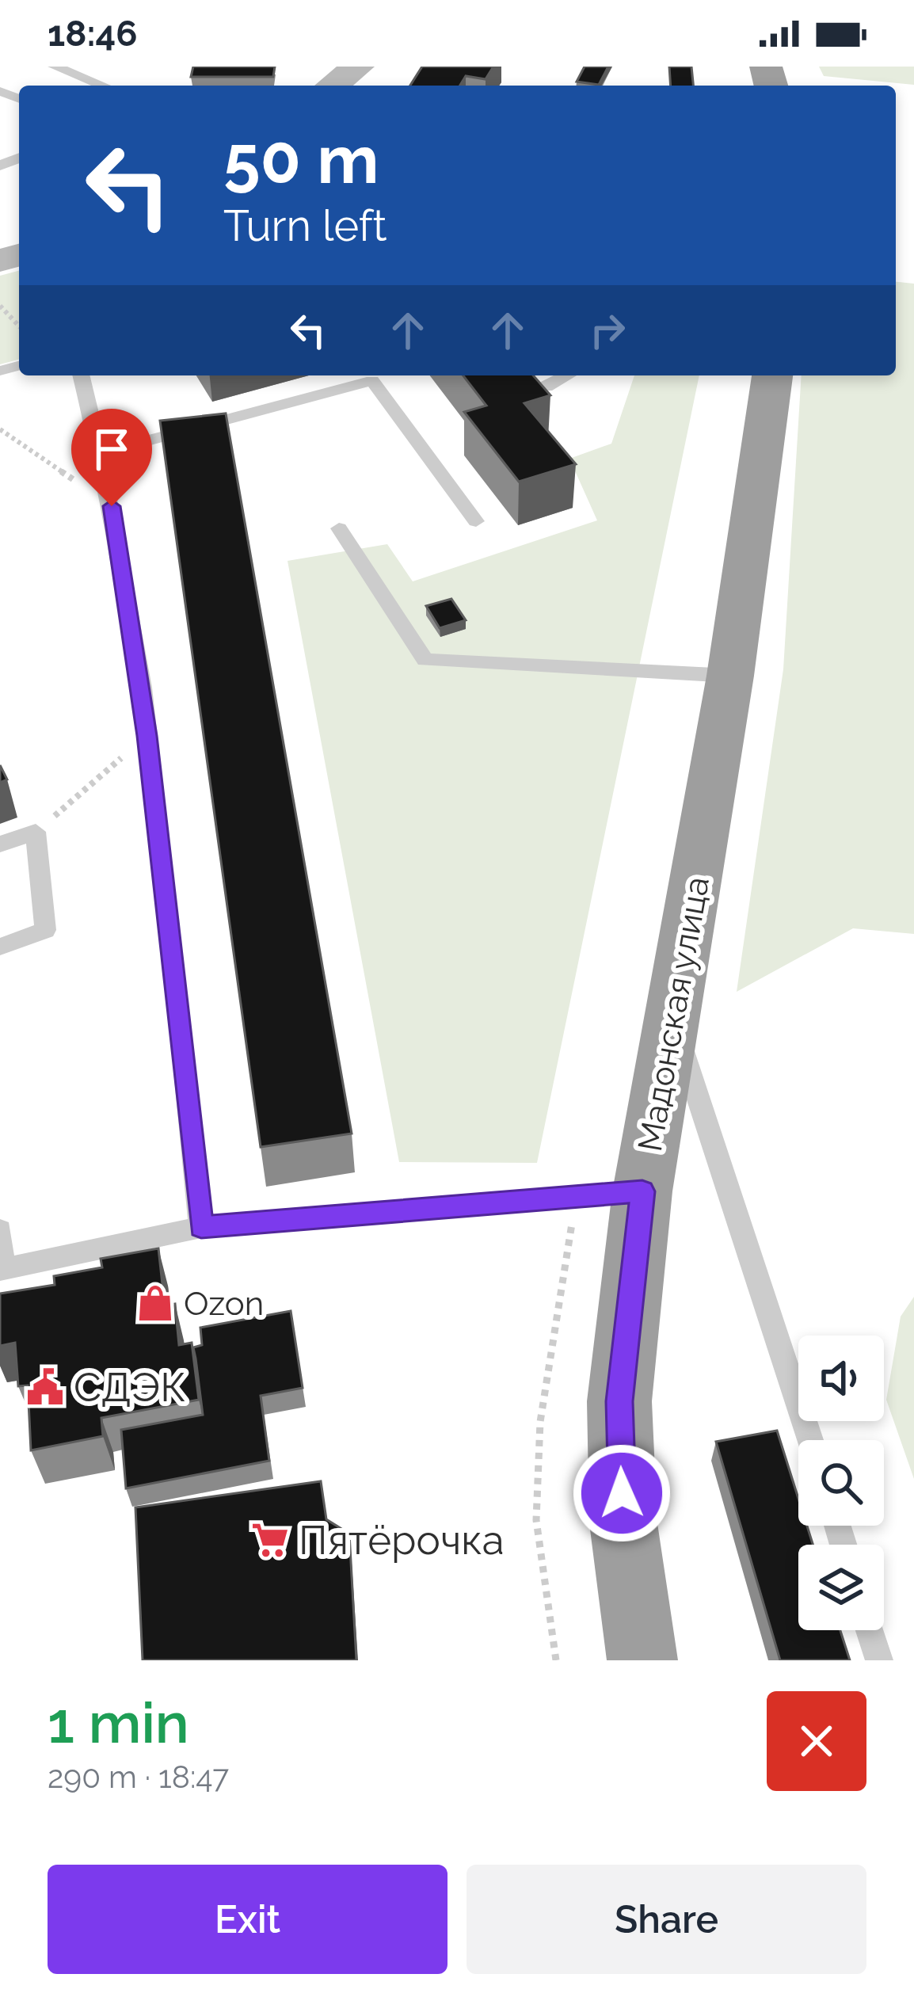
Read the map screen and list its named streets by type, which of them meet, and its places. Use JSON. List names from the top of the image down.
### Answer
{
  "streets": {
    "highway": ["Мадонская улица"]
  },
  "places": {
    "shop": ["Ozon"],
    "public building": ["СДЭК"],
    "supermarket": ["Пятёрочка"]
  },
  "page": {
    "status": "18:46",
    "turn": ["50 m", "Turn left"],
    "heading": ["1 min", "290 m · 18:47"],
    "buttons": ["Exit", "Share"]
  }
}
